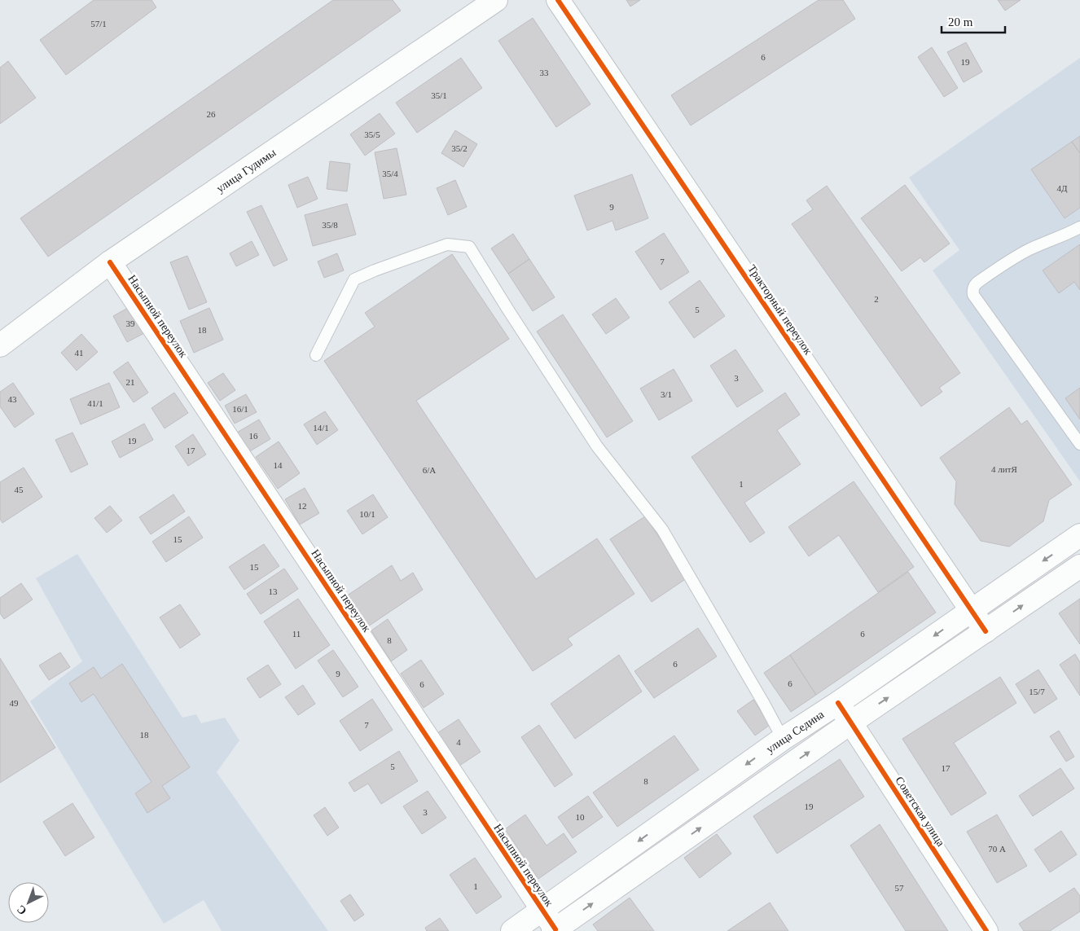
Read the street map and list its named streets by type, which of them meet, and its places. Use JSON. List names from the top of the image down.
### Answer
{
  "streets": {
    "street": [
      "улица Гудимы",
      "Тракторный переулок",
      "Насыпной переулок",
      "улица Седина",
      "Советская улица"
    ]
  },
  "crossings": [
    ["улица Гудимы", "Насыпной переулок"],
    ["Тракторный переулок", "улица Седина"],
    ["Насыпной переулок", "улица Седина"],
    ["улица Седина", "Советская улица"]
  ],
  "house_numbers": [
    "57/1",
    "6",
    "19",
    "33",
    "35/1",
    "26",
    "35/5",
    "35/2",
    "35/4",
    "4Д",
    "9",
    "35/8",
    "7",
    "2",
    "5",
    "39",
    "18",
    "41",
    "3",
    "21",
    "3/1",
    "43",
    "41/1",
    "16/1",
    "14/1",
    "16",
    "19",
    "17",
    "14",
    "4 литЯ",
    "6/А",
    "1",
    "45",
    "12",
    "10/1",
    "15",
    "15",
    "13",
    "11",
    "6",
    "8",
    "6",
    "9",
    "6",
    "6",
    "15/7",
    "49",
    "7",
    "18",
    "4",
    "5",
    "17",
    "8",
    "19",
    "3",
    "10",
    "70 А",
    "1",
    "57"
  ],
  "scale_bar": "20 m",
  "north": "bottom left"
}
